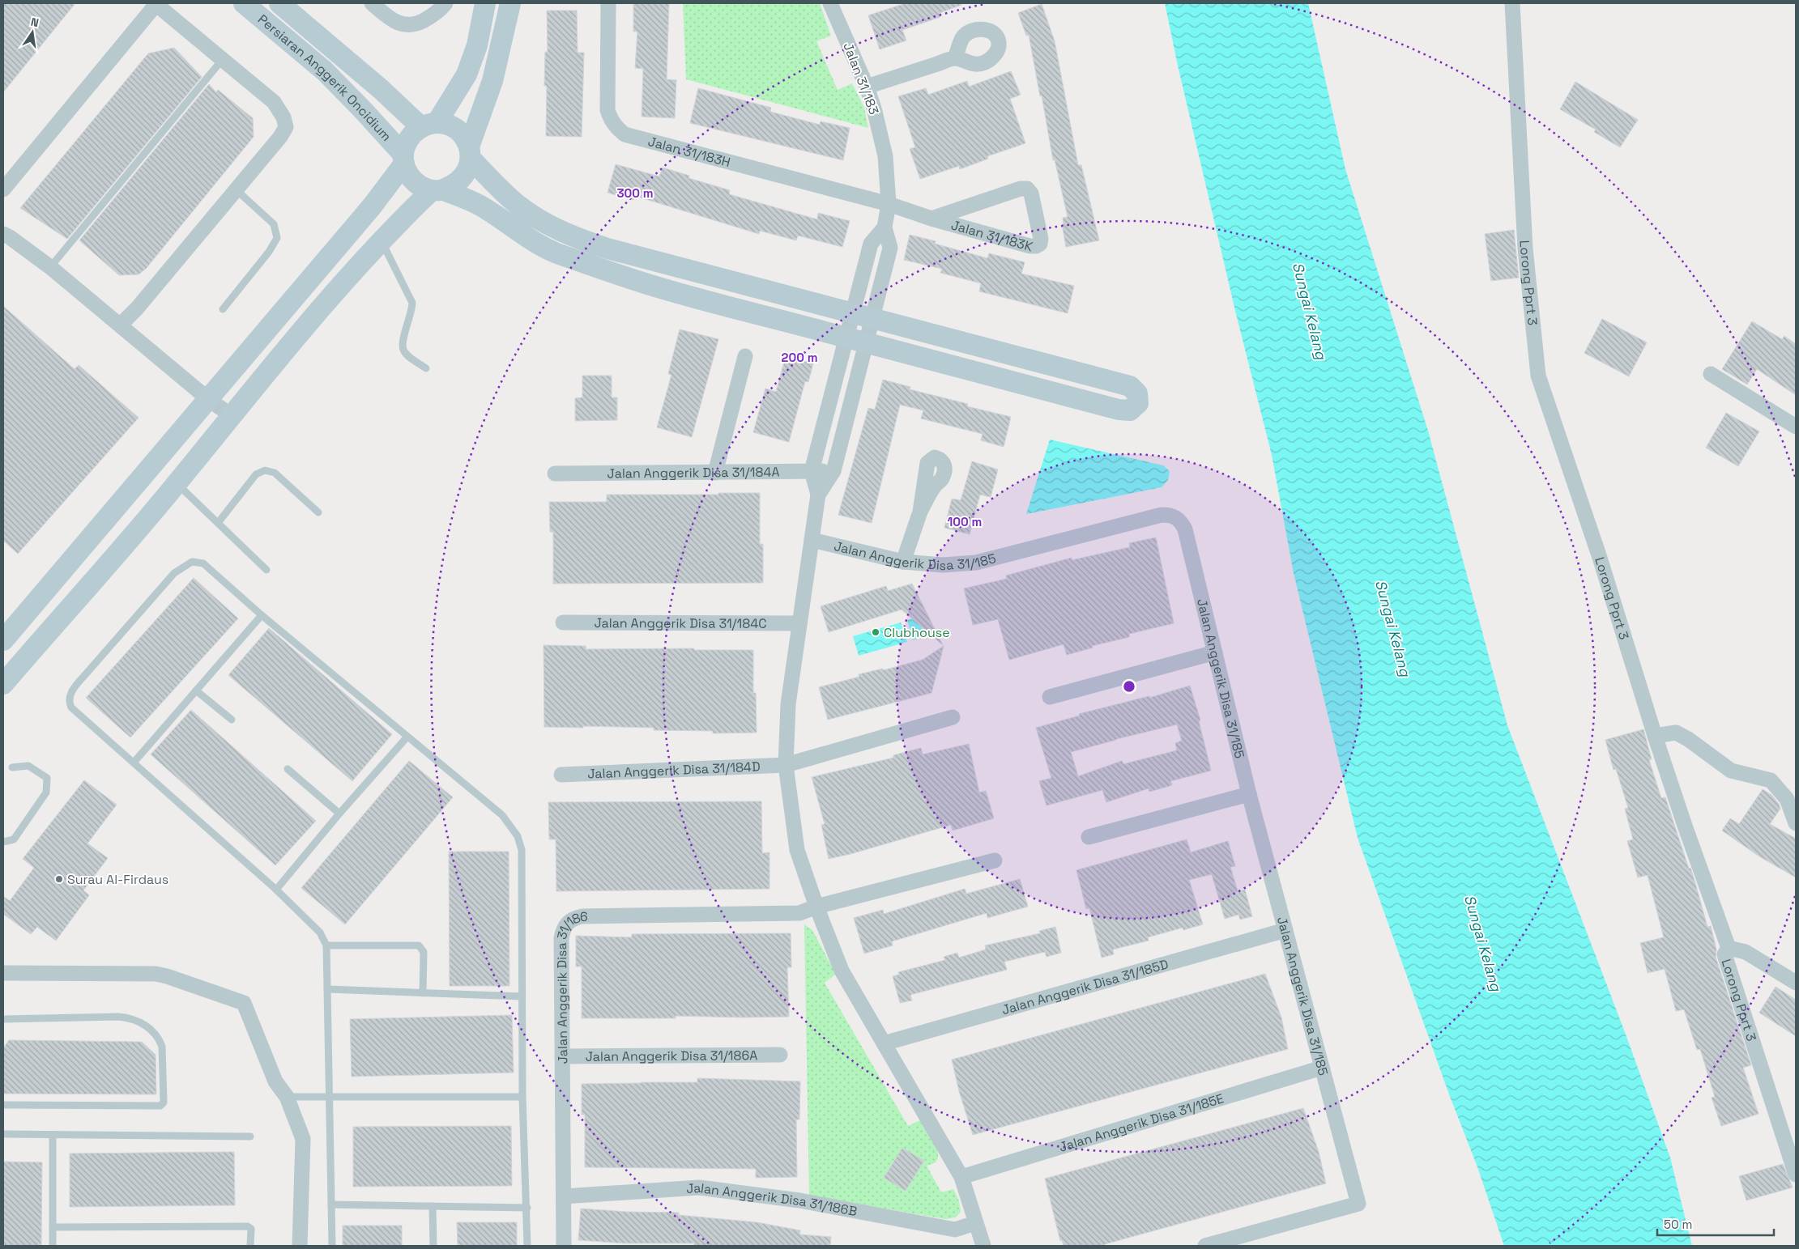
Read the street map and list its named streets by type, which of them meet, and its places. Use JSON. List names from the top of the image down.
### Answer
{
  "streets": {
    "main road": ["Persiaran Anggerik Oncidium"],
    "street": [
      "Jalan 31/183",
      "Jalan 31/183H",
      "Jalan 31/183K",
      "Lorong Pprt 3",
      "Jalan Anggerik Disa 31/184A",
      "Jalan Anggerik Disa 31/185",
      "Jalan Anggerik Disa 31/184C",
      "Jalan Anggerik Disa 31/184D",
      "Jalan Anggerik Disa 31/185D",
      "Jalan Anggerik Disa 31/186",
      "Jalan Anggerik Disa 31/186A",
      "Jalan Anggerik Disa 31/185E",
      "Jalan Anggerik Disa 31/186B"
    ]
  },
  "crossings": [
    ["Jalan 31/183", "Jalan 31/183H"],
    ["Jalan 31/183", "Jalan 31/183K"],
    ["Jalan 31/183H", "Jalan 31/183K"],
    ["Jalan Anggerik Disa 31/185", "Jalan Anggerik Disa 31/185D"],
    ["Jalan Anggerik Disa 31/185", "Jalan Anggerik Disa 31/185E"],
    ["Jalan Anggerik Disa 31/186", "Jalan Anggerik Disa 31/186A"],
    ["Jalan Anggerik Disa 31/186", "Jalan Anggerik Disa 31/186B"]
  ],
  "water": ["Sungai Kelang"],
  "places": ["Clubhouse", "Surau Al-Firdaus"],
  "scale_bar": "50 m",
  "north": "top",
  "rings": ["300 m", "200 m", "100 m"]
}
